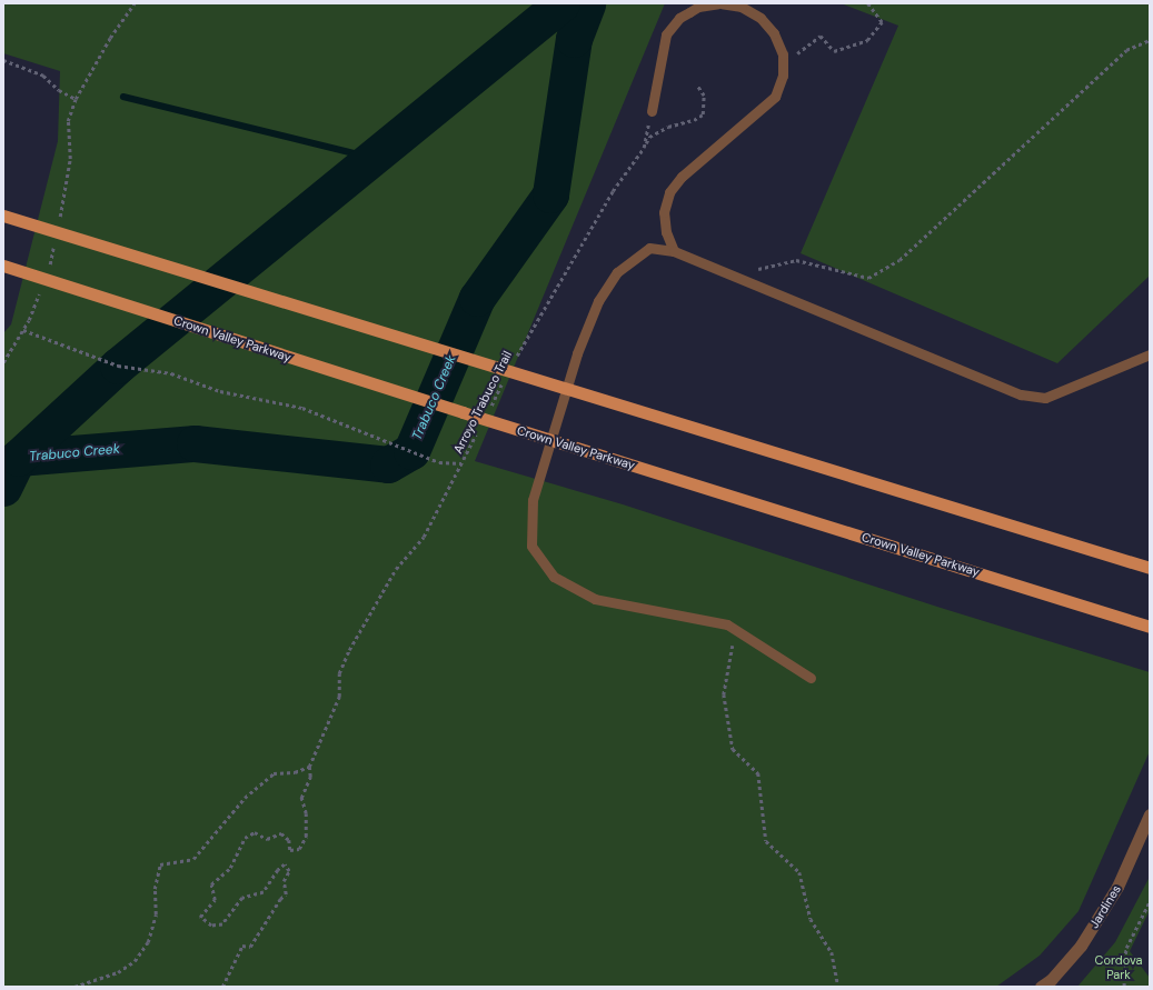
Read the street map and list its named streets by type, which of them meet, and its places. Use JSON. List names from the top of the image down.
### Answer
{
  "streets": {
    "main road": ["Crown Valley Parkway"],
    "street": ["Jardines"],
    "path": ["Arroyo Trabuco Trail"]
  },
  "water": ["Trabuco Creek"],
  "parks": ["Cordova Park"]
}
